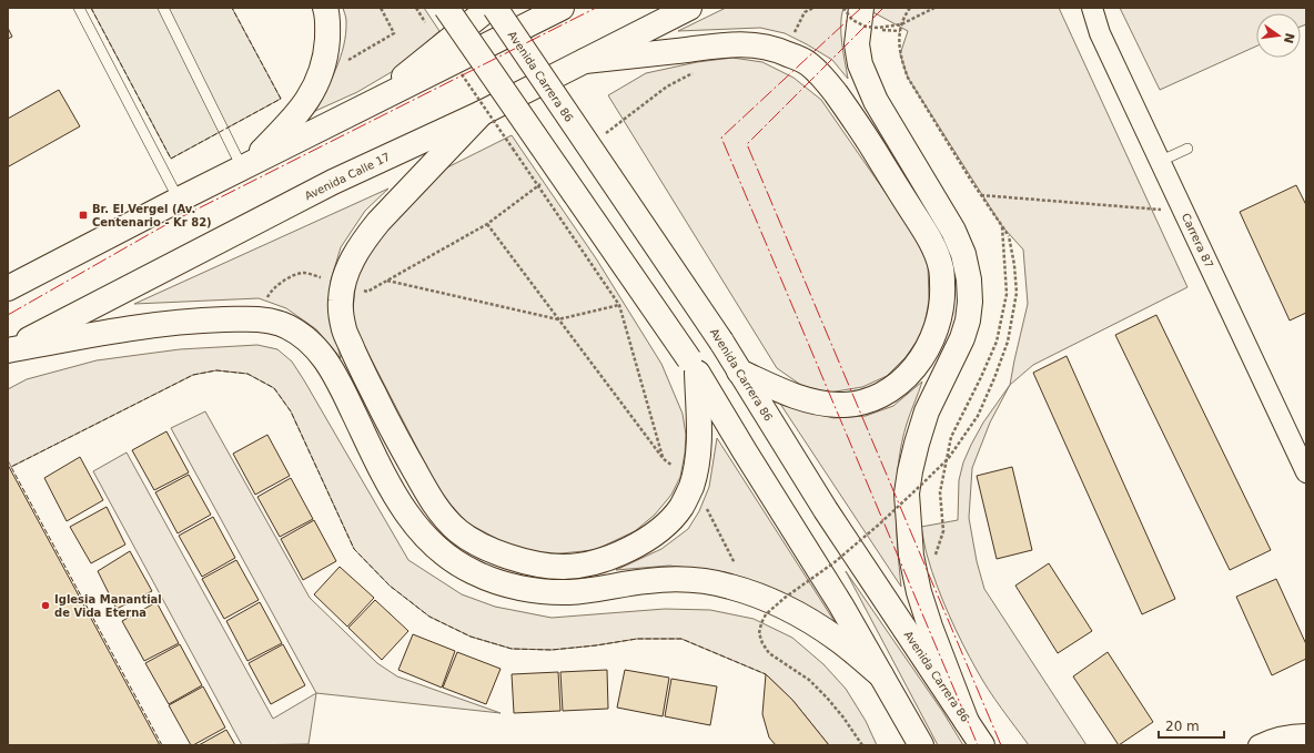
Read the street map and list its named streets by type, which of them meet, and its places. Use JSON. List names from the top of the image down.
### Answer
{
  "streets": {
    "main road": ["Avenida Carrera 86", "Avenida Calle 17"],
    "street": ["Carrera 87"]
  },
  "places": {
    "transit": ["Br. El Vergel (Av. Centenario - Kr 82)"],
    "other": ["Iglesia Manantial de Vida Eterna"]
  },
  "scale_bar": "20 m",
  "north": "right"
}
